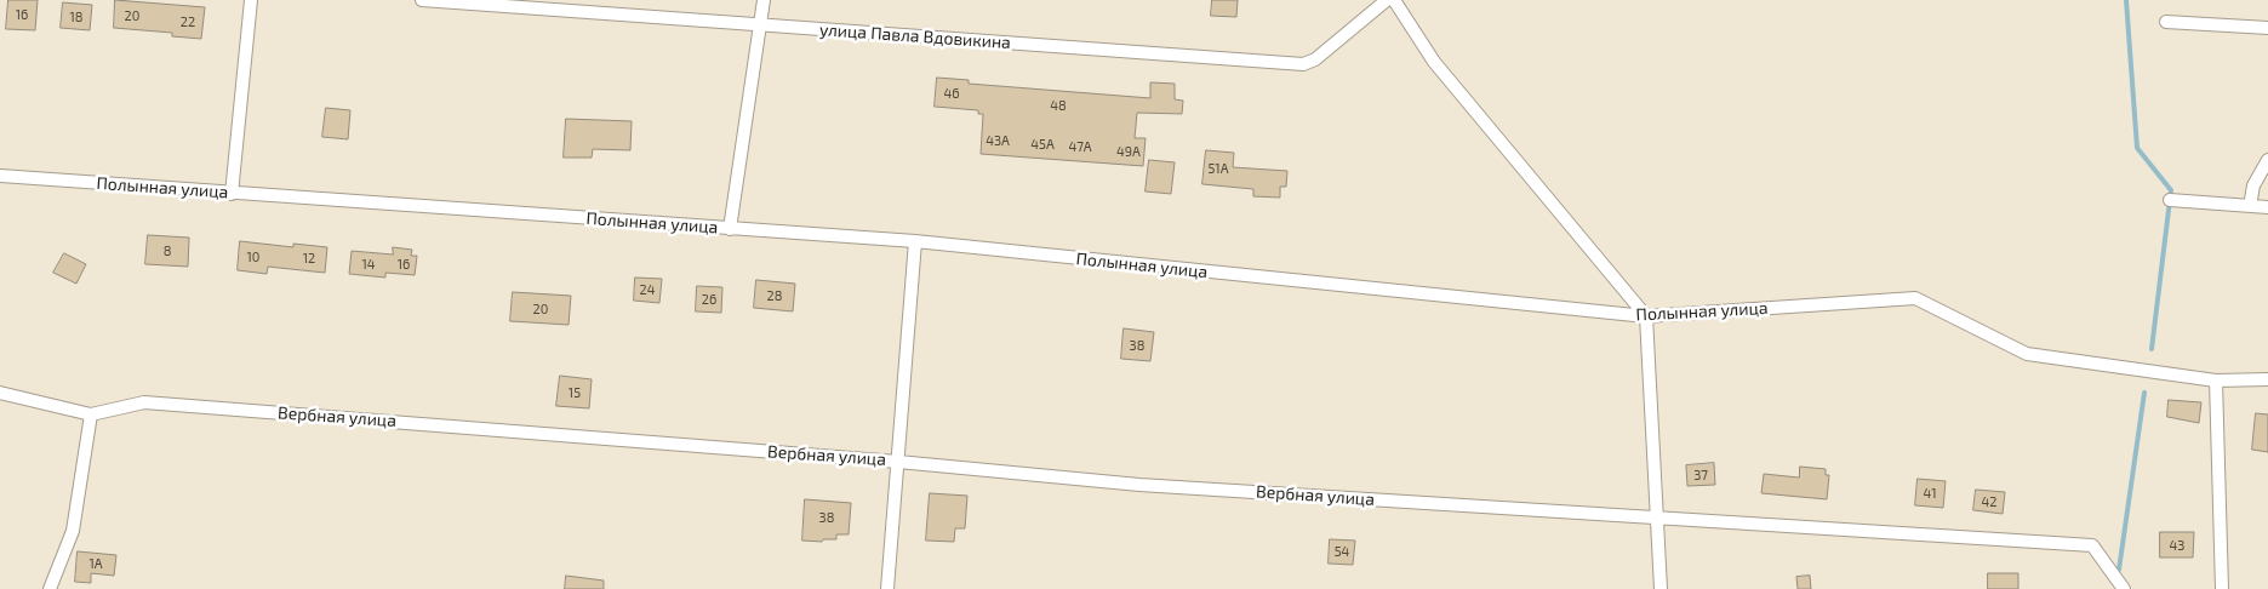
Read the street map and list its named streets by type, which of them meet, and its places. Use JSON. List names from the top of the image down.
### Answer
{
  "streets": {
    "street": ["улица Павла Вдовикина", "Полынная улица", "Вербная улица"]
  },
  "house_numbers": [
    "16",
    "20",
    "18",
    "22",
    "46",
    "48",
    "43А",
    "45А",
    "47А",
    "49А",
    "51А",
    "8",
    "10",
    "12",
    "14",
    "16",
    "24",
    "28",
    "26",
    "20",
    "38",
    "15",
    "37",
    "41",
    "42",
    "38",
    "43",
    "54",
    "1А"
  ]
}
